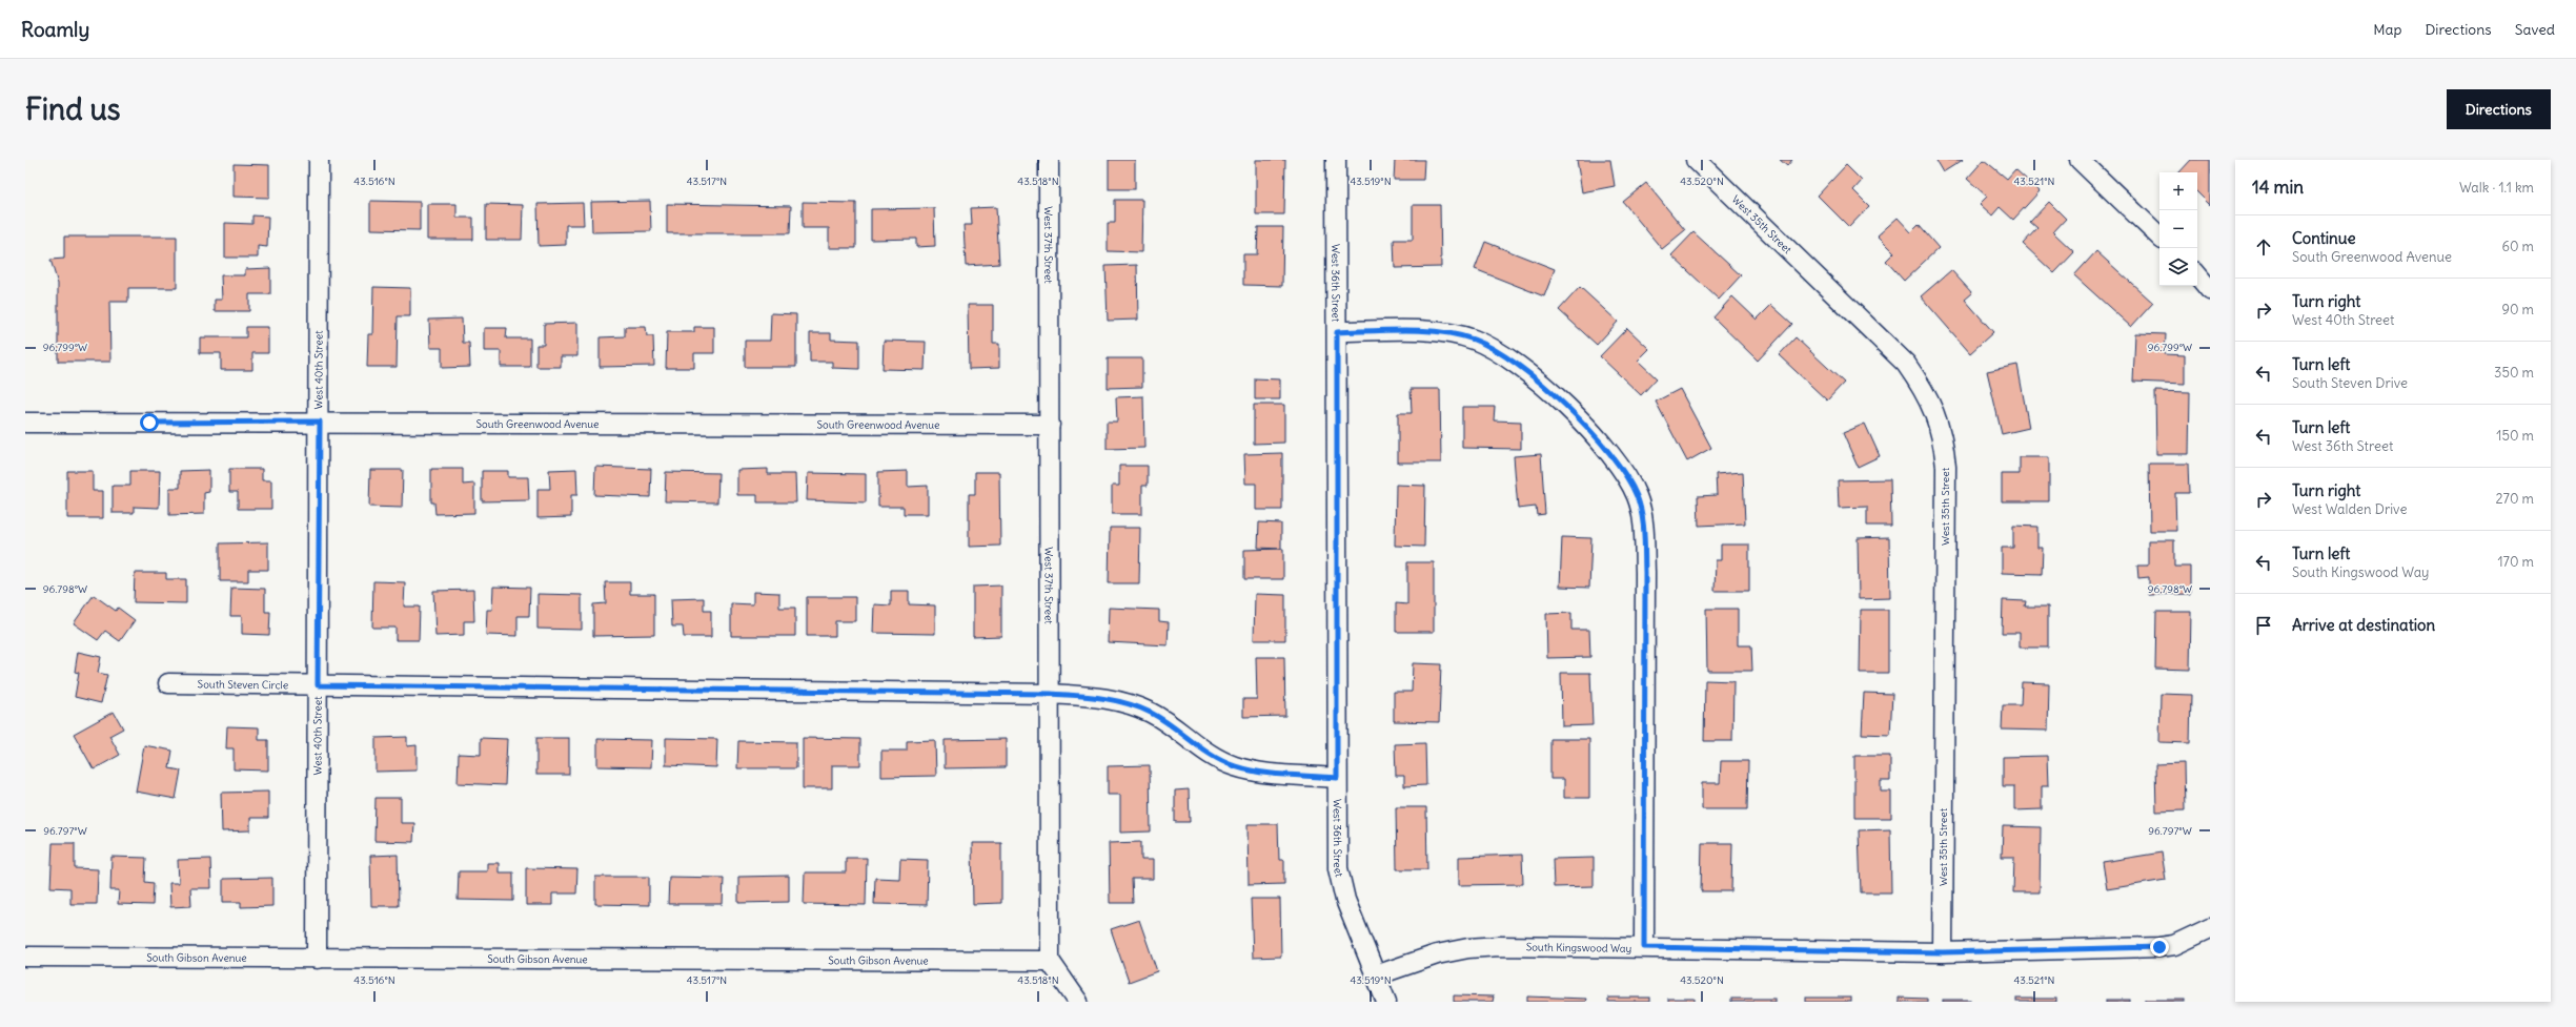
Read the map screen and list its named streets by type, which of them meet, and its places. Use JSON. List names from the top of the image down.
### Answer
{
  "streets": {
    "street": [
      "West 35th Street",
      "West 37th Street",
      "West 36th Street",
      "West 40th Street",
      "South Greenwood Avenue",
      "South Steven Circle",
      "South Kingswood Way",
      "South Gibson Avenue"
    ]
  },
  "crossings": [
    ["West 35th Street", "South Kingswood Way"],
    ["West 37th Street", "South Greenwood Avenue"],
    ["West 37th Street", "South Steven Circle"],
    ["West 37th Street", "South Gibson Avenue"],
    ["West 36th Street", "South Steven Circle"],
    ["West 36th Street", "South Kingswood Way"],
    ["West 40th Street", "South Greenwood Avenue"],
    ["West 40th Street", "South Steven Circle"],
    ["West 40th Street", "South Gibson Avenue"]
  ],
  "page": {
    "header": "Roamly",
    "nav": ["Map", "Directions", "Saved"],
    "buttons": "Directions",
    "title": "Find us",
    "heading": ["14 min", "Walk · 1.1 km"],
    "map_buttons": ["+", "−"],
    "list": [
      ["Continue", "South Greenwood Avenue", "60 m"],
      ["Turn right", "West 40th Street", "90 m"],
      ["Turn left", "South Steven Drive", "350 m"],
      ["Turn left", "West 36th Street", "150 m"],
      ["Turn right", "West Walden Drive", "270 m"],
      ["Turn left", "South Kingswood Way", "170 m"],
      "Arrive at destination"
    ]
  },
  "coordinates": [
    "43.516°N",
    "43.517°N",
    "43.518°N",
    "43.519°N",
    "43.520°N",
    "43.521°N",
    "96.799°W",
    "96.798°W",
    "96.797°W"
  ]
}
